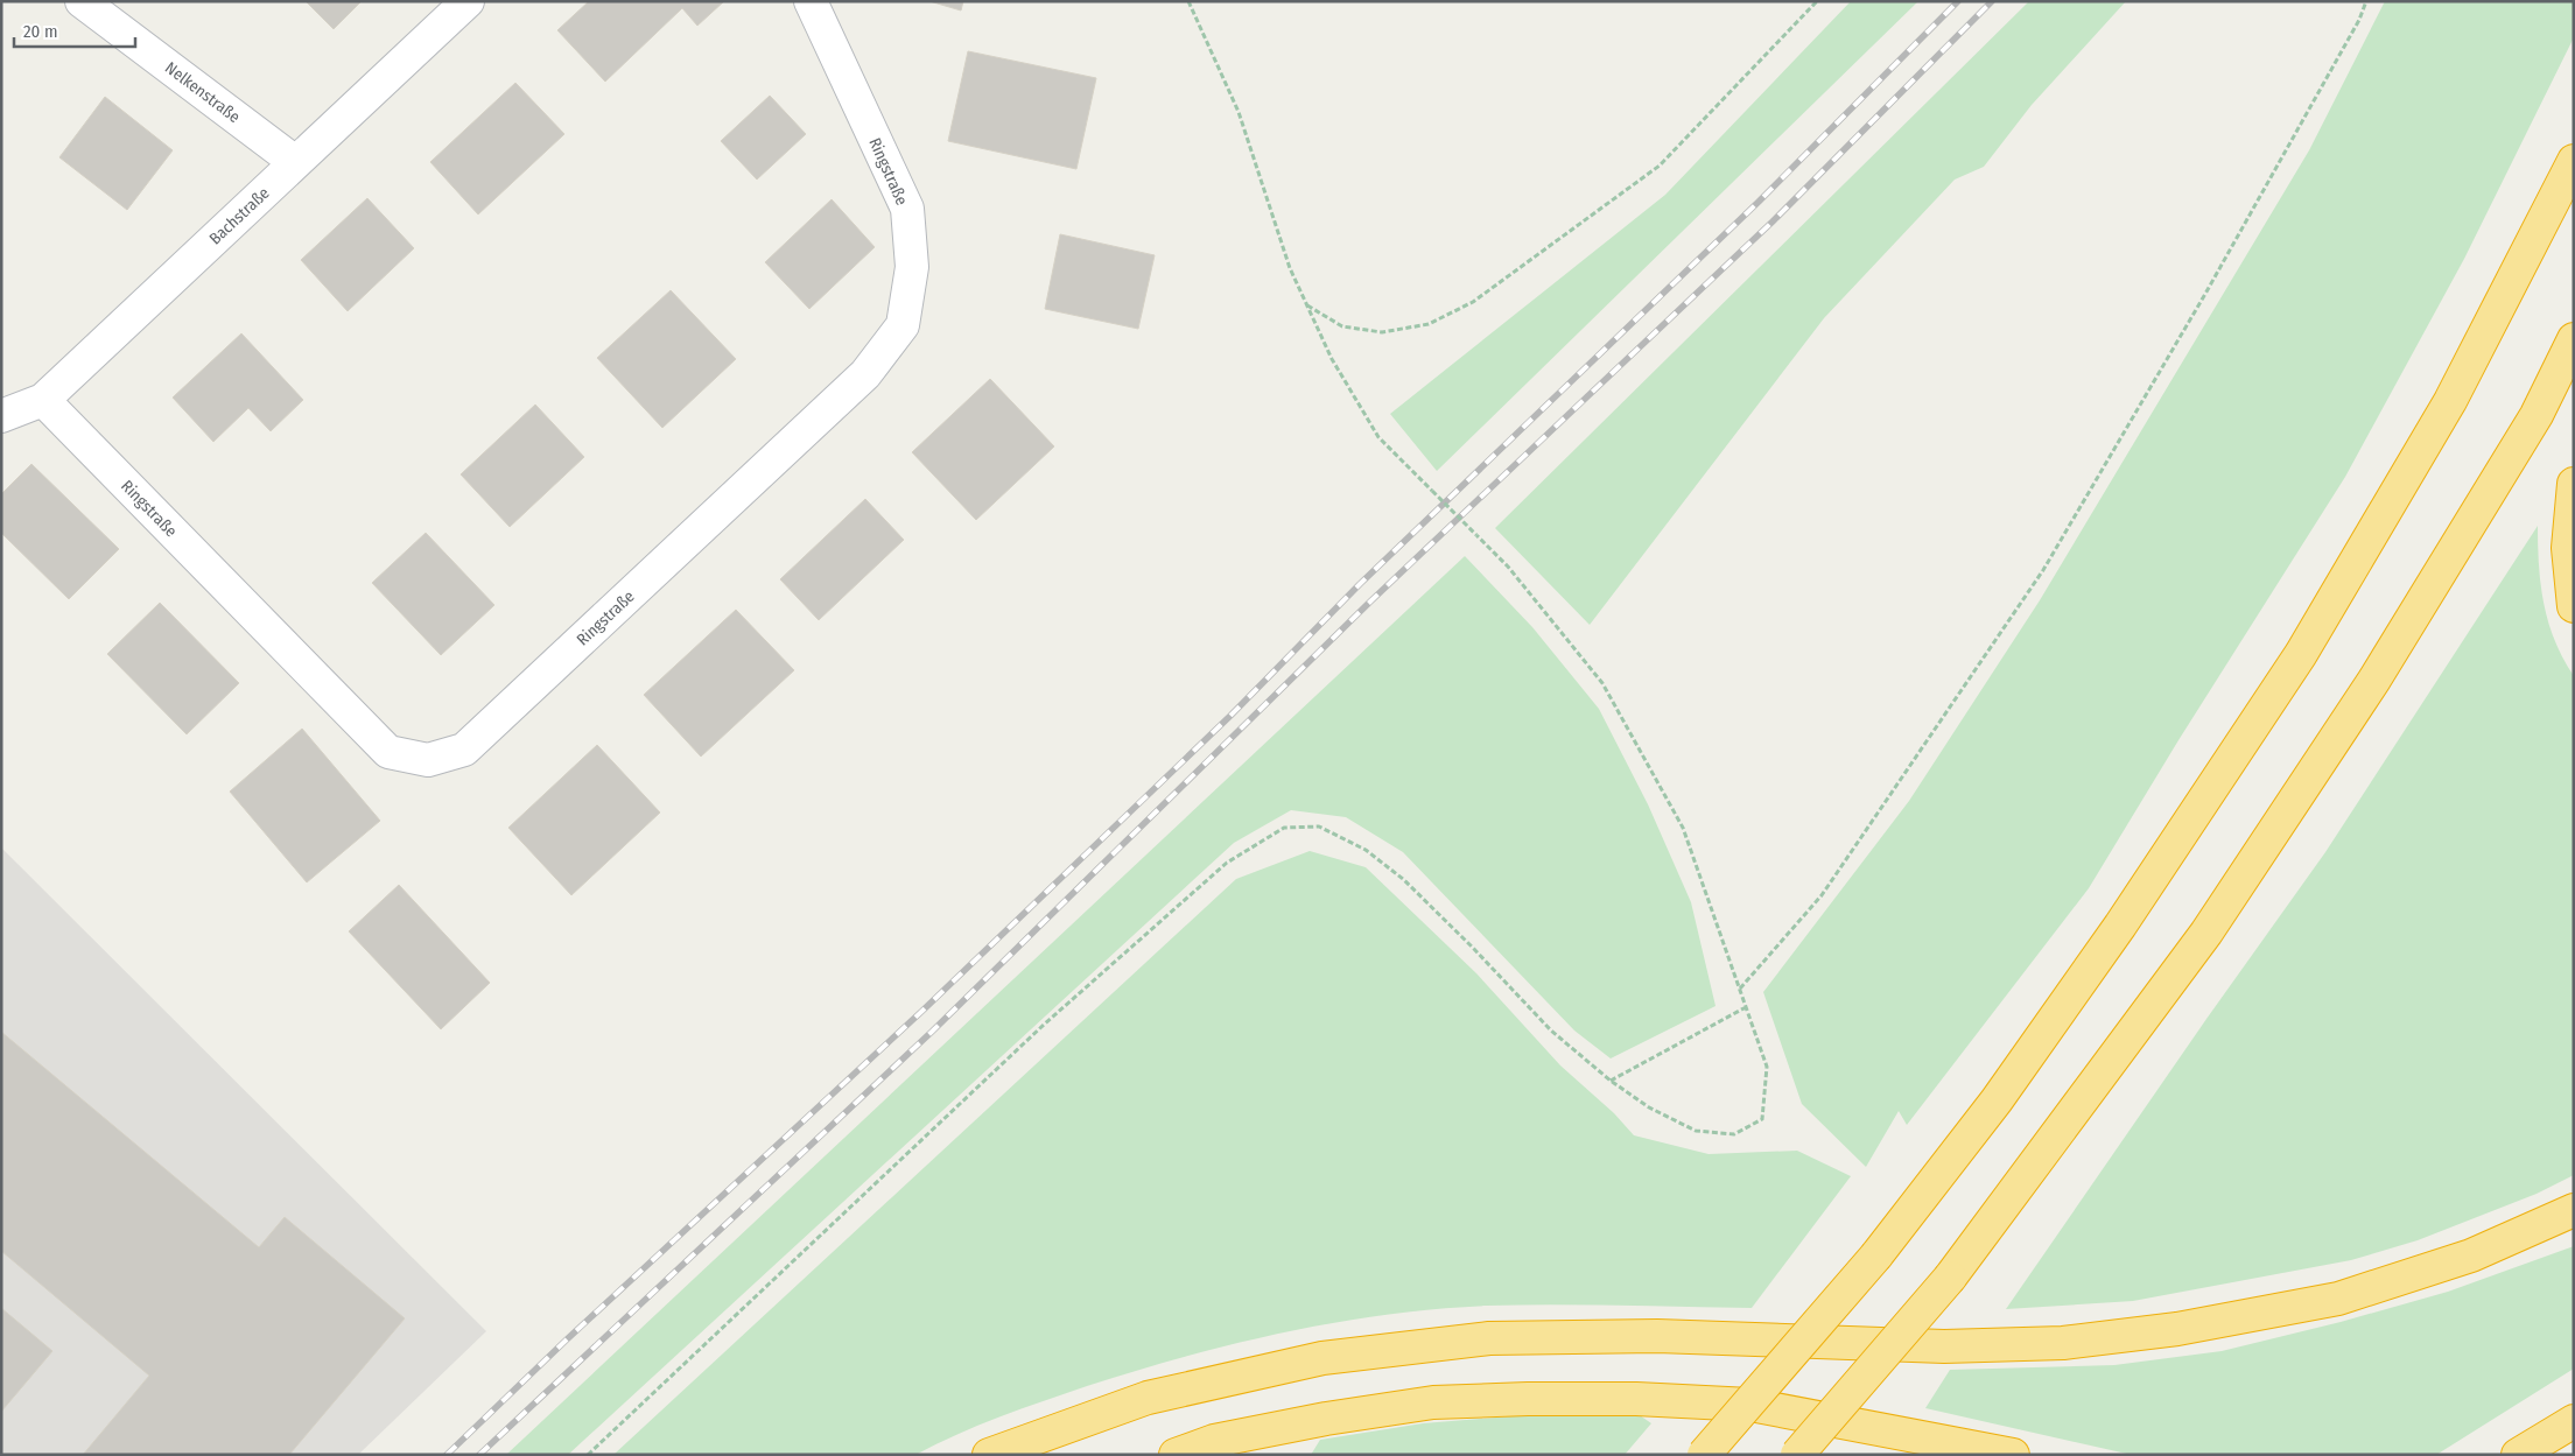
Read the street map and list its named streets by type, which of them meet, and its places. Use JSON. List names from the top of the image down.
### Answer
{
  "streets": {
    "street": ["Nelkenstraße", "Ringstraße", "Bachstraße"]
  },
  "crossings": [
    ["Nelkenstraße", "Bachstraße"],
    ["Ringstraße", "Bachstraße"]
  ],
  "scale_bar": "20 m"
}
